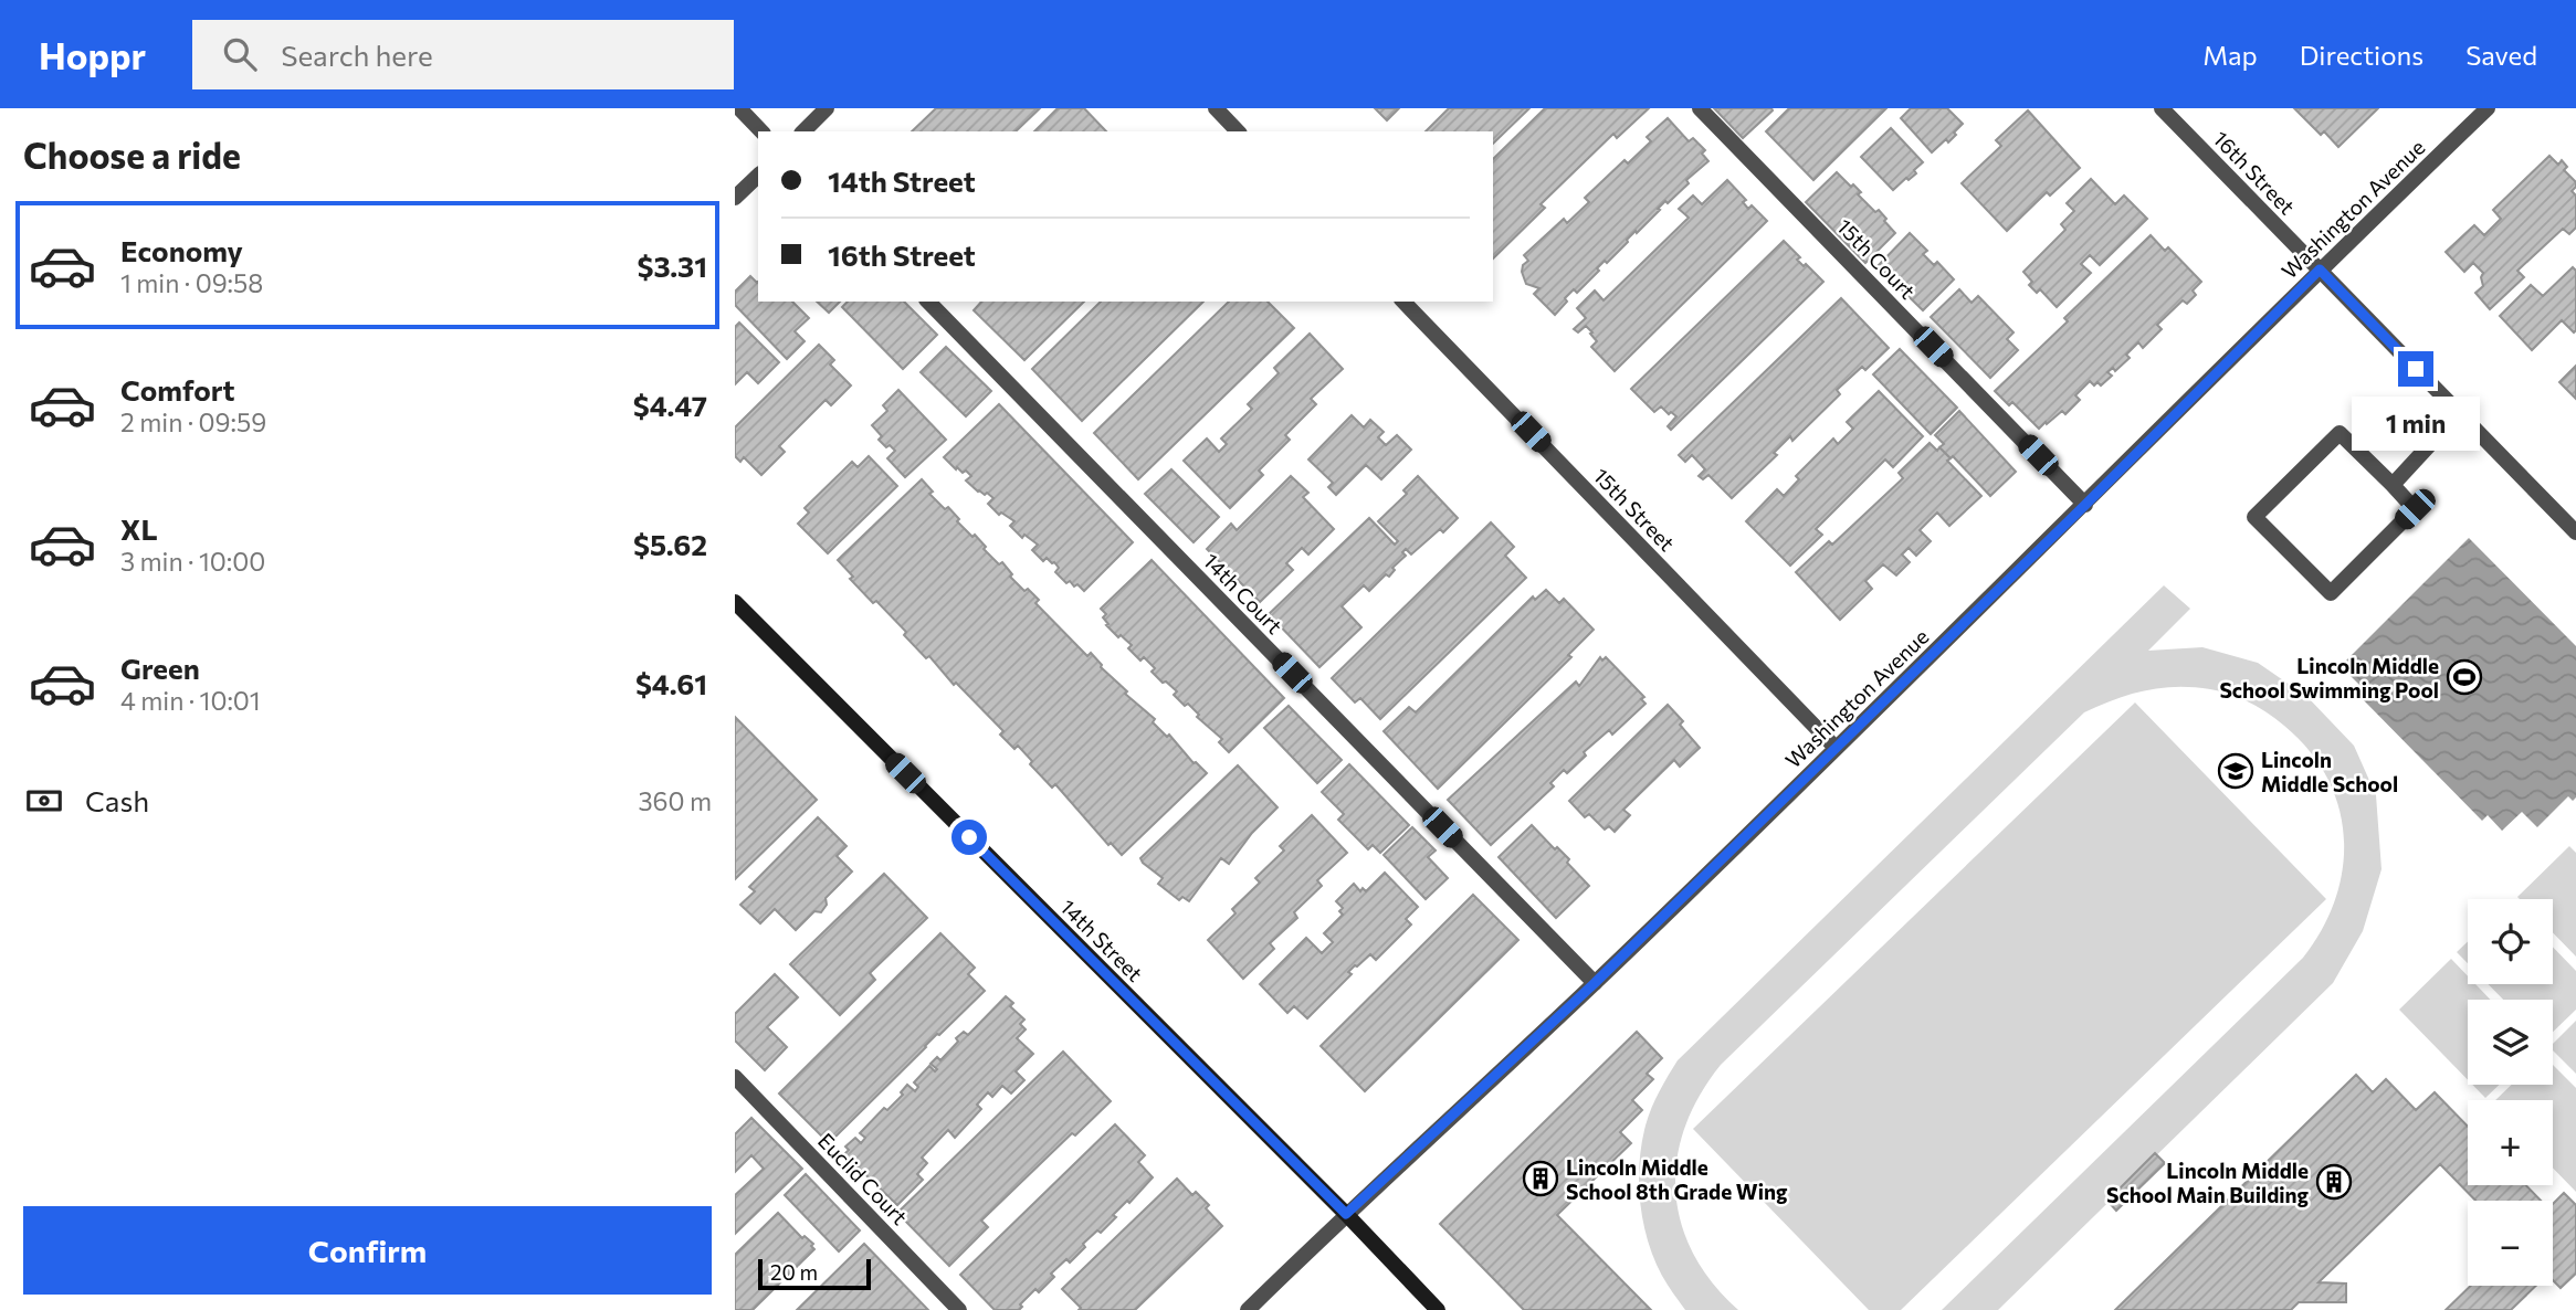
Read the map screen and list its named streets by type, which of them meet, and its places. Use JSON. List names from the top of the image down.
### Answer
{
  "streets": {
    "street": [
      "16th Street",
      "Washington Avenue",
      "15th Court",
      "15th Street",
      "14th Court",
      "14th Street",
      "Euclid Court"
    ]
  },
  "crossings": [
    ["16th Street", "Washington Avenue"],
    ["Washington Avenue", "15th Court"],
    ["Washington Avenue", "15th Street"],
    ["Washington Avenue", "14th Court"],
    ["Washington Avenue", "14th Street"]
  ],
  "places": {
    "sports": ["Lincoln Middle School Swimming Pool"],
    "school or university": ["Lincoln Middle School"],
    "building": ["Lincoln Middle School 8th Grade Wing", "Lincoln Middle School Main Building"]
  },
  "scale_bar": "20 m",
  "page": {
    "header": "Hoppr",
    "search": "Search here",
    "nav": ["Map", "Directions", "Saved"],
    "heading": "Choose a ride",
    "banner": ["14th Street", "16th Street"],
    "list": [
      {
        "name": "Economy",
        "note": "1 min · 09:58",
        "value": "$3.31"
      },
      {
        "name": "Comfort",
        "note": "2 min · 09:59",
        "value": "$4.47"
      },
      {
        "name": "XL",
        "note": "3 min · 10:00",
        "value": "$5.62"
      },
      {
        "name": "Green",
        "note": "4 min · 10:01",
        "value": "$4.61"
      }
    ],
    "bubble": "1 min",
    "pay": ["Cash", "360 m"],
    "map_buttons": ["+", "−"],
    "buttons": "Confirm",
    "scale": "20 m"
  }
}
